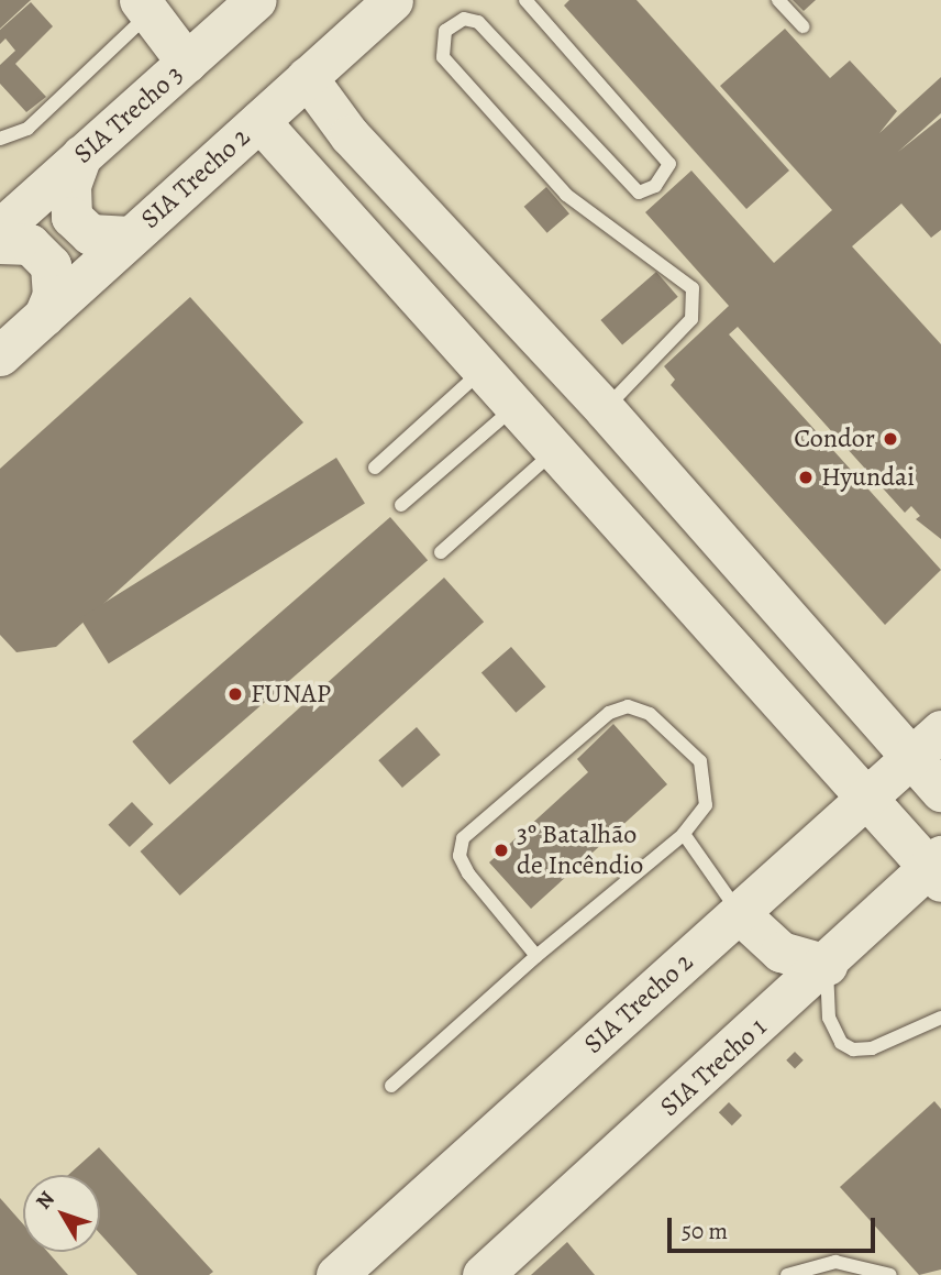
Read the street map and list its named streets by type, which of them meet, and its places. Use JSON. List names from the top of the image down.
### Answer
{
  "streets": {
    "main road": ["SIA Trecho 3", "SIA Trecho 2", "SIA Trecho 1"]
  },
  "places": [
    "Condor",
    "Hyundai",
    "FUNAP",
    "3º Batalhão de Incêndio"
  ],
  "scale_bar": "50 m",
  "north": "top left"
}
